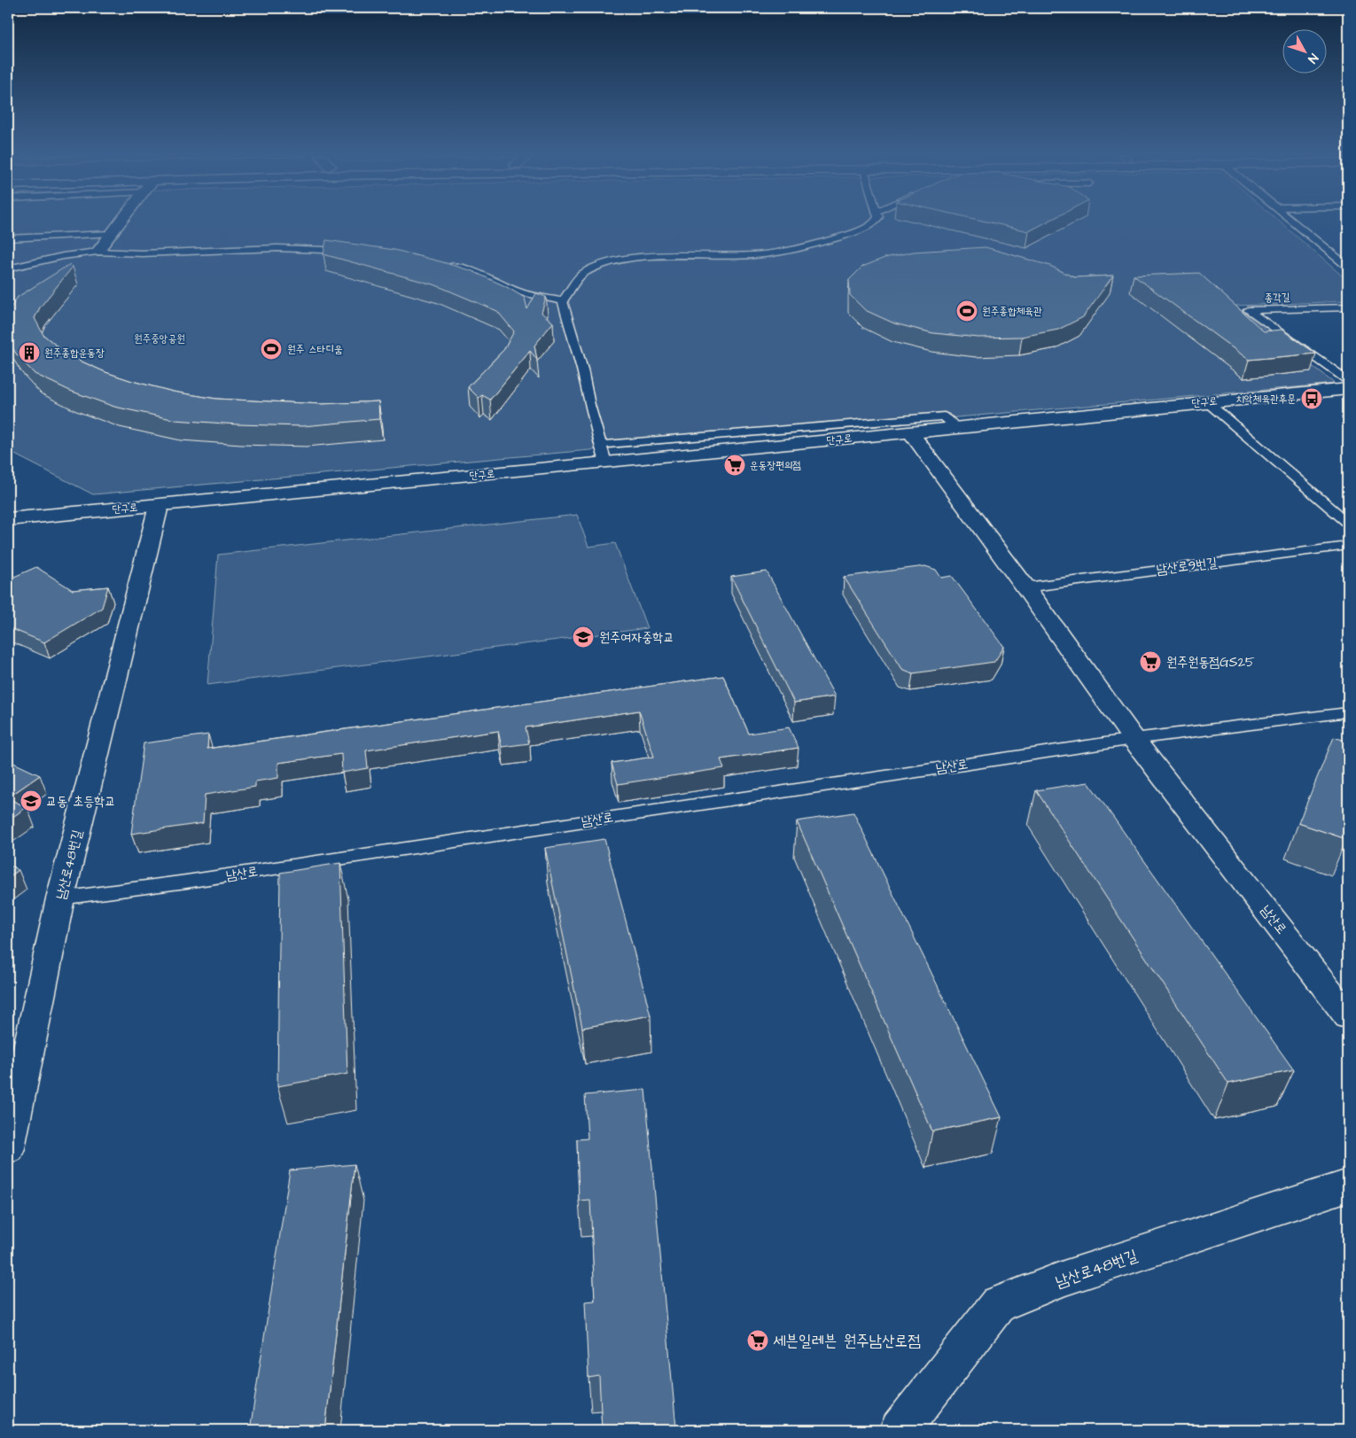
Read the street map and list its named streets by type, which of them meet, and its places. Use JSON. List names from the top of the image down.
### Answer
{
  "streets": {
    "street": ["단구로", "남산로", "남산로48번길"],
    "lane": ["종각길", "남산로9번길"]
  },
  "crossings": [
    ["단구로", "남산로"],
    ["단구로", "남산로48번길"],
    ["남산로9번길", "남산로"],
    ["남산로", "남산로48번길"]
  ],
  "parks": ["원주중앙공원"],
  "places": {
    "sports": ["원주종합체육관", "원주 스타디움"],
    "building": ["원주종합운동장"],
    "bus stop": ["치악체육관후문"],
    "supermarket": ["운동장편의점", "원주원동점GS25", "세븐일레븐 원주남산로점"],
    "school or university": ["원주여자중학교", "교동 초등학교"]
  },
  "north": "bottom right"
}
